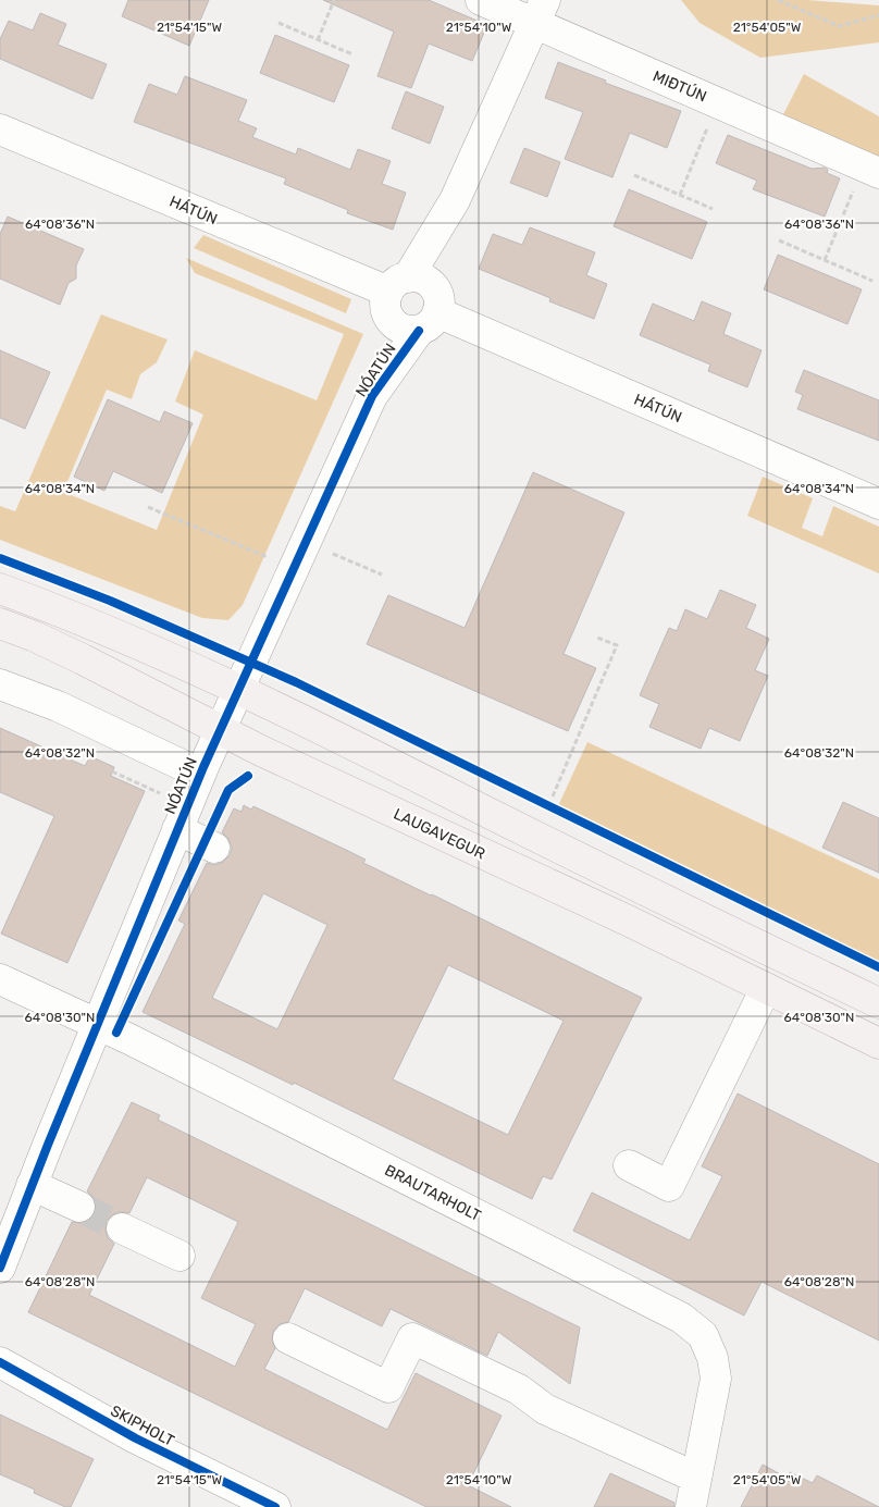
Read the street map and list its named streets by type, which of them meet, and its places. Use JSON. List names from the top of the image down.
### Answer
{
  "streets": {
    "main road": ["LAUGAVEGUR"],
    "street": [
      "MIÐTÚN",
      "HÁTÚN",
      "NÓATÚN",
      "BRAUTARHOLT",
      "SKIPHOLT"
    ]
  },
  "crossings": [
    ["MIÐTÚN", "NÓATÚN"],
    ["HÁTÚN", "NÓATÚN"],
    ["NÓATÚN", "LAUGAVEGUR"],
    ["NÓATÚN", "BRAUTARHOLT"]
  ],
  "coordinates": [
    "21°54'15\"W",
    "21°54'10\"W",
    "21°54'05\"W",
    "64°08'36\"N",
    "64°08'34\"N",
    "64°08'32\"N",
    "64°08'30\"N",
    "64°08'28\"N"
  ]
}
